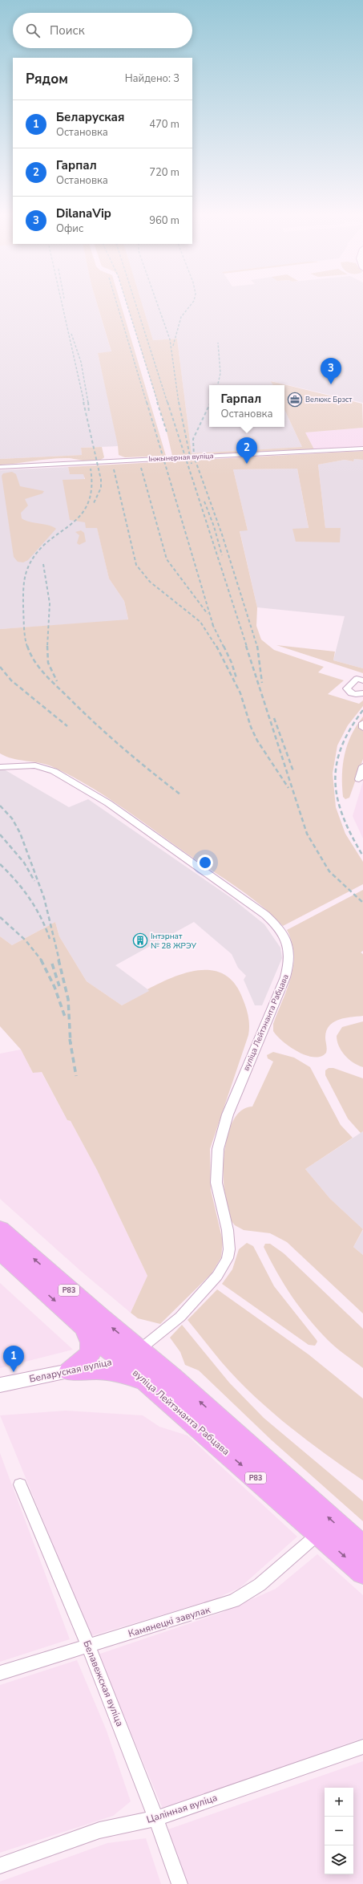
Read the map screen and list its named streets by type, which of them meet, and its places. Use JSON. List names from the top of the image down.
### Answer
{
  "streets": {
    "highway": ["вуліца Лейтэнанта Рабцава", "Р83"],
    "main road": ["Беларуская вуліца"],
    "street": [
      "Інжынерная вуліца",
      "Камянецкі завулак",
      "Белавежская вуліца",
      "Цалінная вуліца"
    ]
  },
  "crossings": [
    ["вуліца Лейтэнанта Рабцава", "Беларуская вуліца"],
    ["вуліца Лейтэнанта Рабцава", "Камянецкі завулак"],
    ["Камянецкі завулак", "Белавежская вуліца"],
    ["Белавежская вуліца", "Цалінная вуліца"]
  ],
  "places": {
    "office": ["Велюкс Брэст"],
    "building": ["Інтэрнат № 28 ЖРЭУ"]
  },
  "page": {
    "search": "Поиск",
    "heading": ["Рядом", "Найдено: 3"],
    "list": [
      {
        "mark": "1",
        "name": "Беларуская",
        "note": "Остановка",
        "value": "470 m"
      },
      {
        "mark": "2",
        "name": "Гарпал",
        "note": "Остановка",
        "value": "720 m"
      },
      {
        "mark": "3",
        "name": "DilanaVip",
        "note": "Офис",
        "value": "960 m"
      }
    ],
    "pins": ["3", "2", "1"],
    "popup": ["Гарпал", "Остановка"],
    "map_buttons": ["+", "−"]
  }
}
